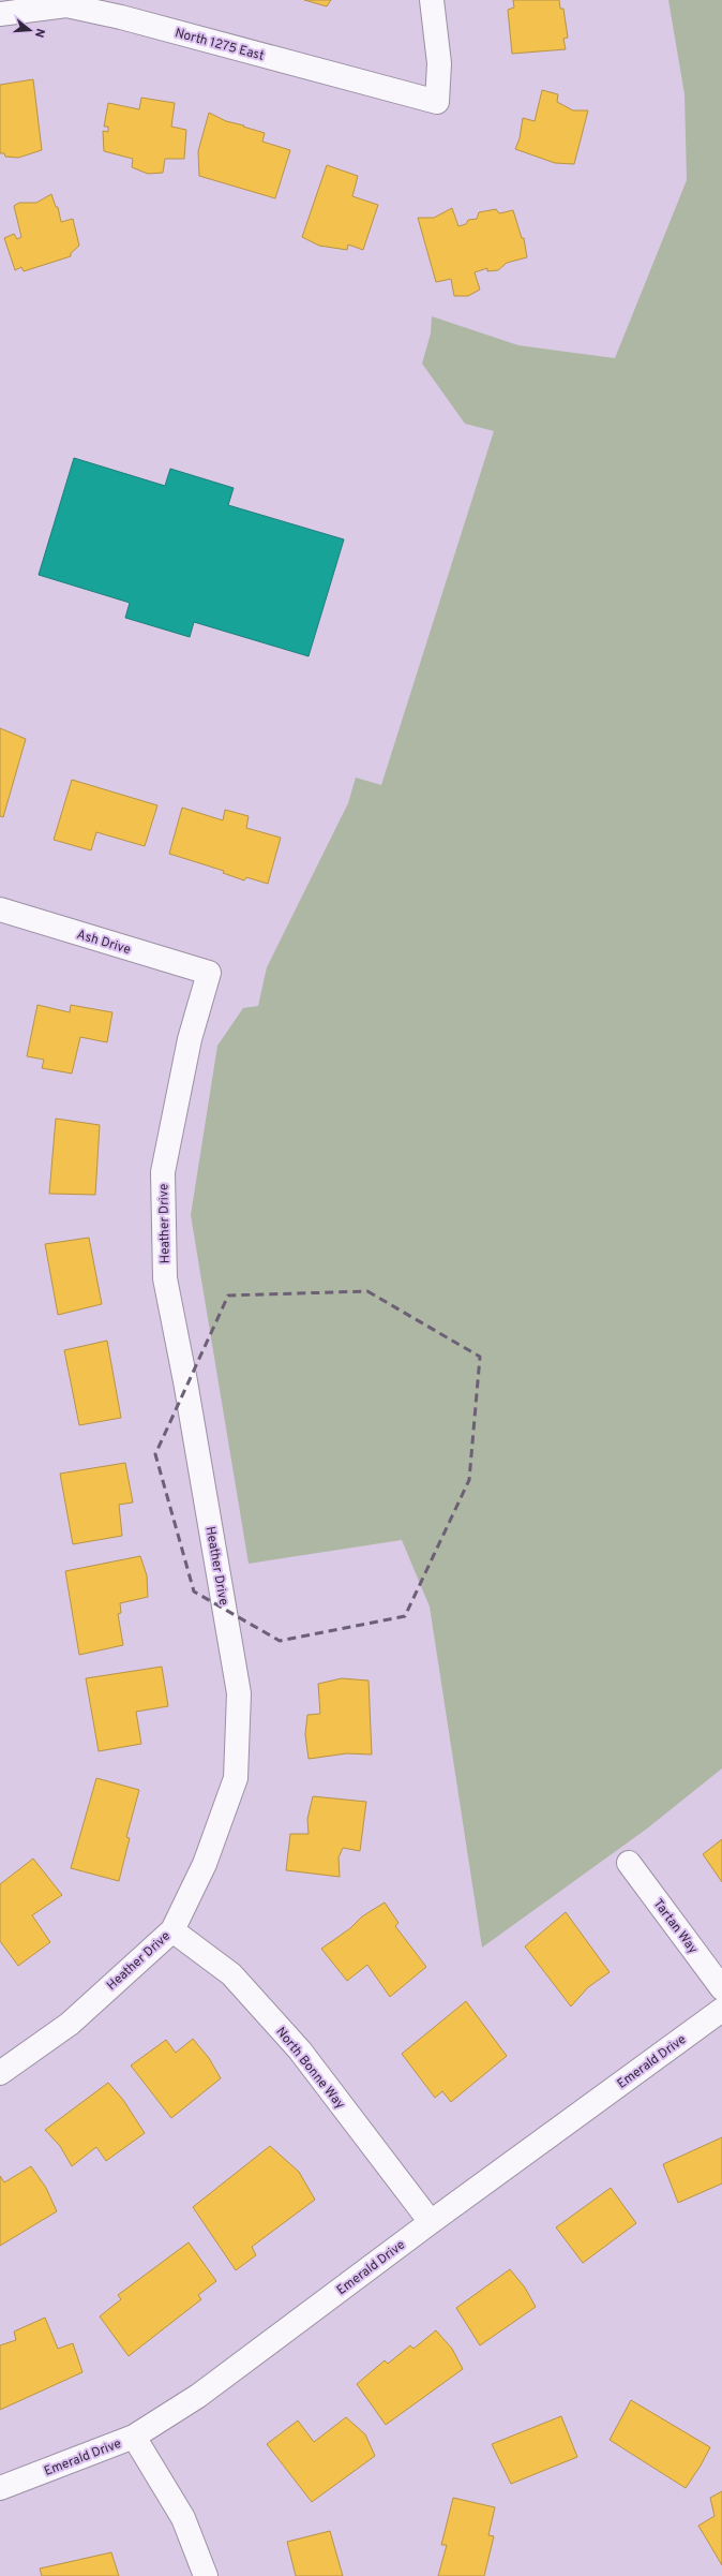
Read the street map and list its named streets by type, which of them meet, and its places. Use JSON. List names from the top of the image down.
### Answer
{
  "streets": {
    "street": [
      "North 1275 East",
      "Ash Drive",
      "Heather Drive",
      "Tartan Way",
      "Emerald Drive",
      "North Bonne Way"
    ]
  },
  "crossings": [
    ["Ash Drive", "Heather Drive"],
    ["Heather Drive", "North Bonne Way"],
    ["Emerald Drive", "North Bonne Way"]
  ],
  "north": "right"
}
